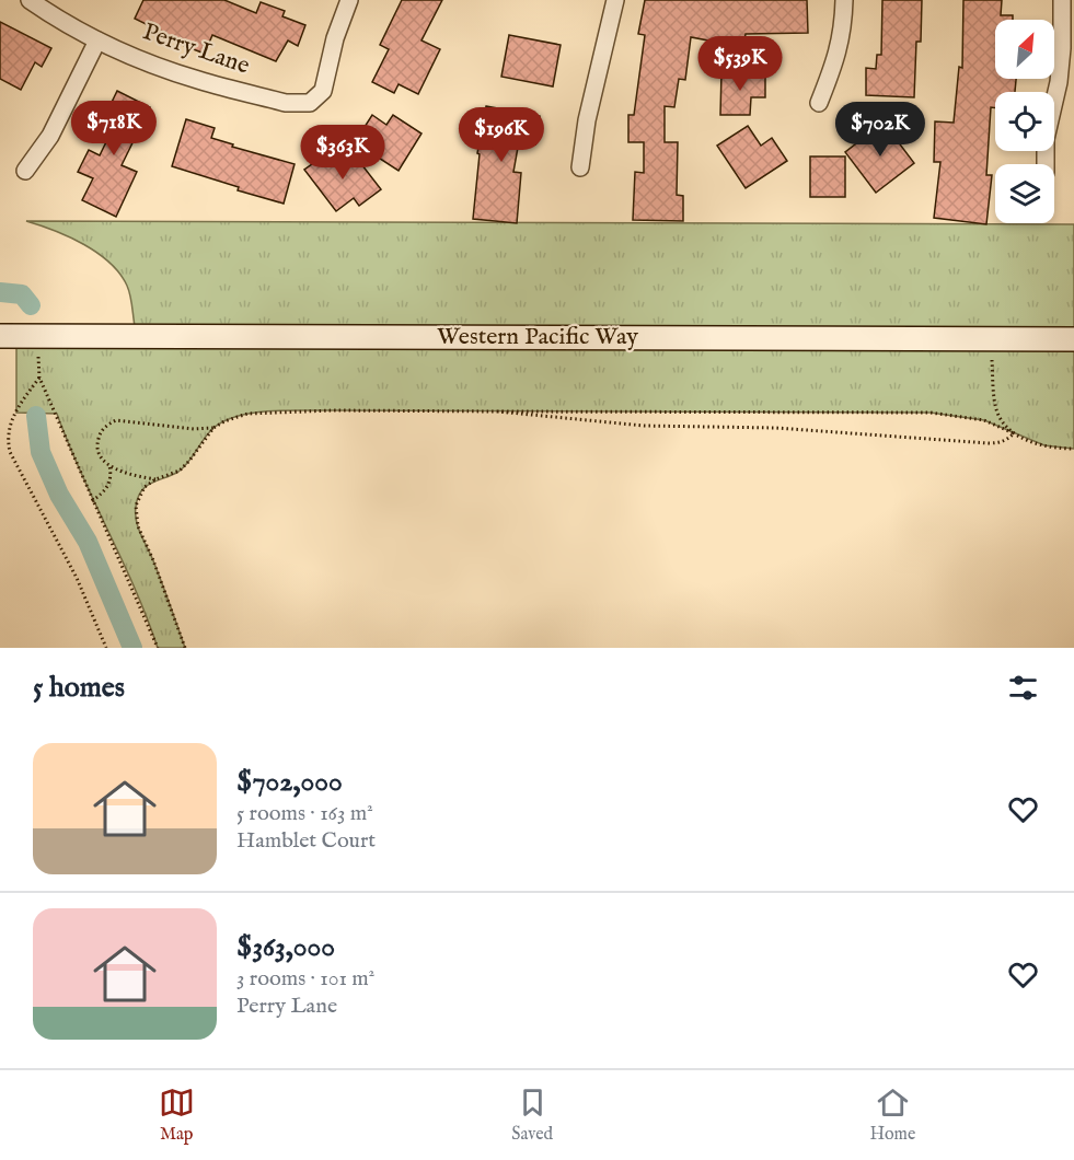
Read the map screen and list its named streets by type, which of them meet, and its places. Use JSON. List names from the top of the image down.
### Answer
{
  "streets": {
    "street": ["Perry Lane", "Western Pacific Way"]
  },
  "north": "top right",
  "page": {
    "price": [
      "$539K",
      "$718K",
      "$702K",
      "$196K",
      "$363K"
    ],
    "heading": "5 homes",
    "list": [
      {
        "name": "$702,000",
        "note": "5 rooms · 163 m² · Hamblet Court"
      },
      {
        "name": "$363,000",
        "note": "3 rooms · 101 m² · Perry Lane"
      }
    ],
    "tabs": ["Map", "Saved", "Home"]
  }
}
